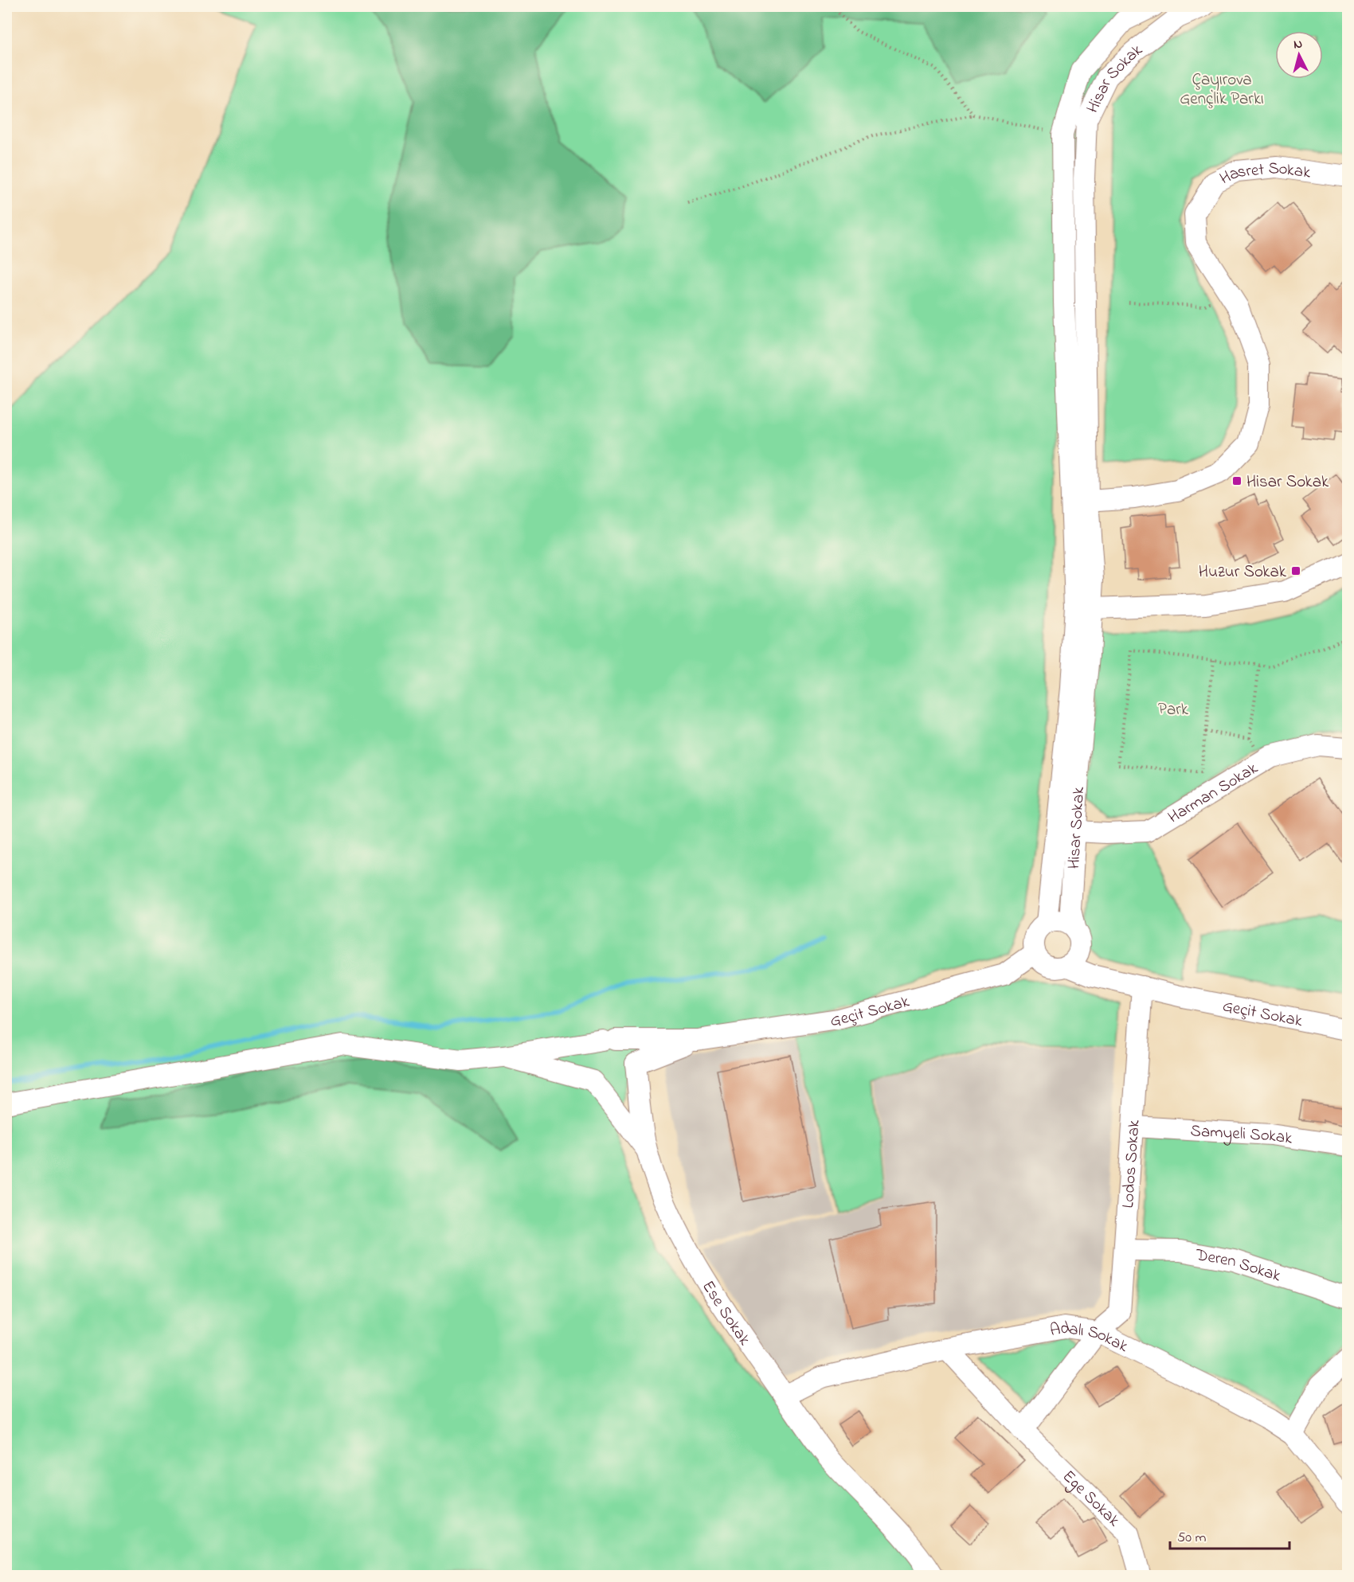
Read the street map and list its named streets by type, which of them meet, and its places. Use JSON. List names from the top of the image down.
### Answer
{
  "streets": {
    "street": [
      "Hisar Sokak",
      "Hasret Sokak",
      "Harman Sokak",
      "Geçit Sokak",
      "Samyeli Sokak",
      "Lodos Sokak",
      "Deren Sokak",
      "Ese Sokak",
      "Adalı Sokak",
      "Ege Sokak"
    ]
  },
  "crossings": [
    ["Hisar Sokak", "Hasret Sokak"],
    ["Hisar Sokak", "Harman Sokak"],
    ["Hisar Sokak", "Geçit Sokak"],
    ["Geçit Sokak", "Lodos Sokak"],
    ["Samyeli Sokak", "Lodos Sokak"],
    ["Lodos Sokak", "Deren Sokak"],
    ["Lodos Sokak", "Adalı Sokak"],
    ["Ese Sokak", "Adalı Sokak"],
    ["Adalı Sokak", "Ege Sokak"]
  ],
  "parks": ["Çayırova Gençlik Parkı", "Park"],
  "places": {
    "transit": ["Hisar Sokak", "Huzur Sokak"]
  },
  "scale_bar": "50 m",
  "north": "top"
}
